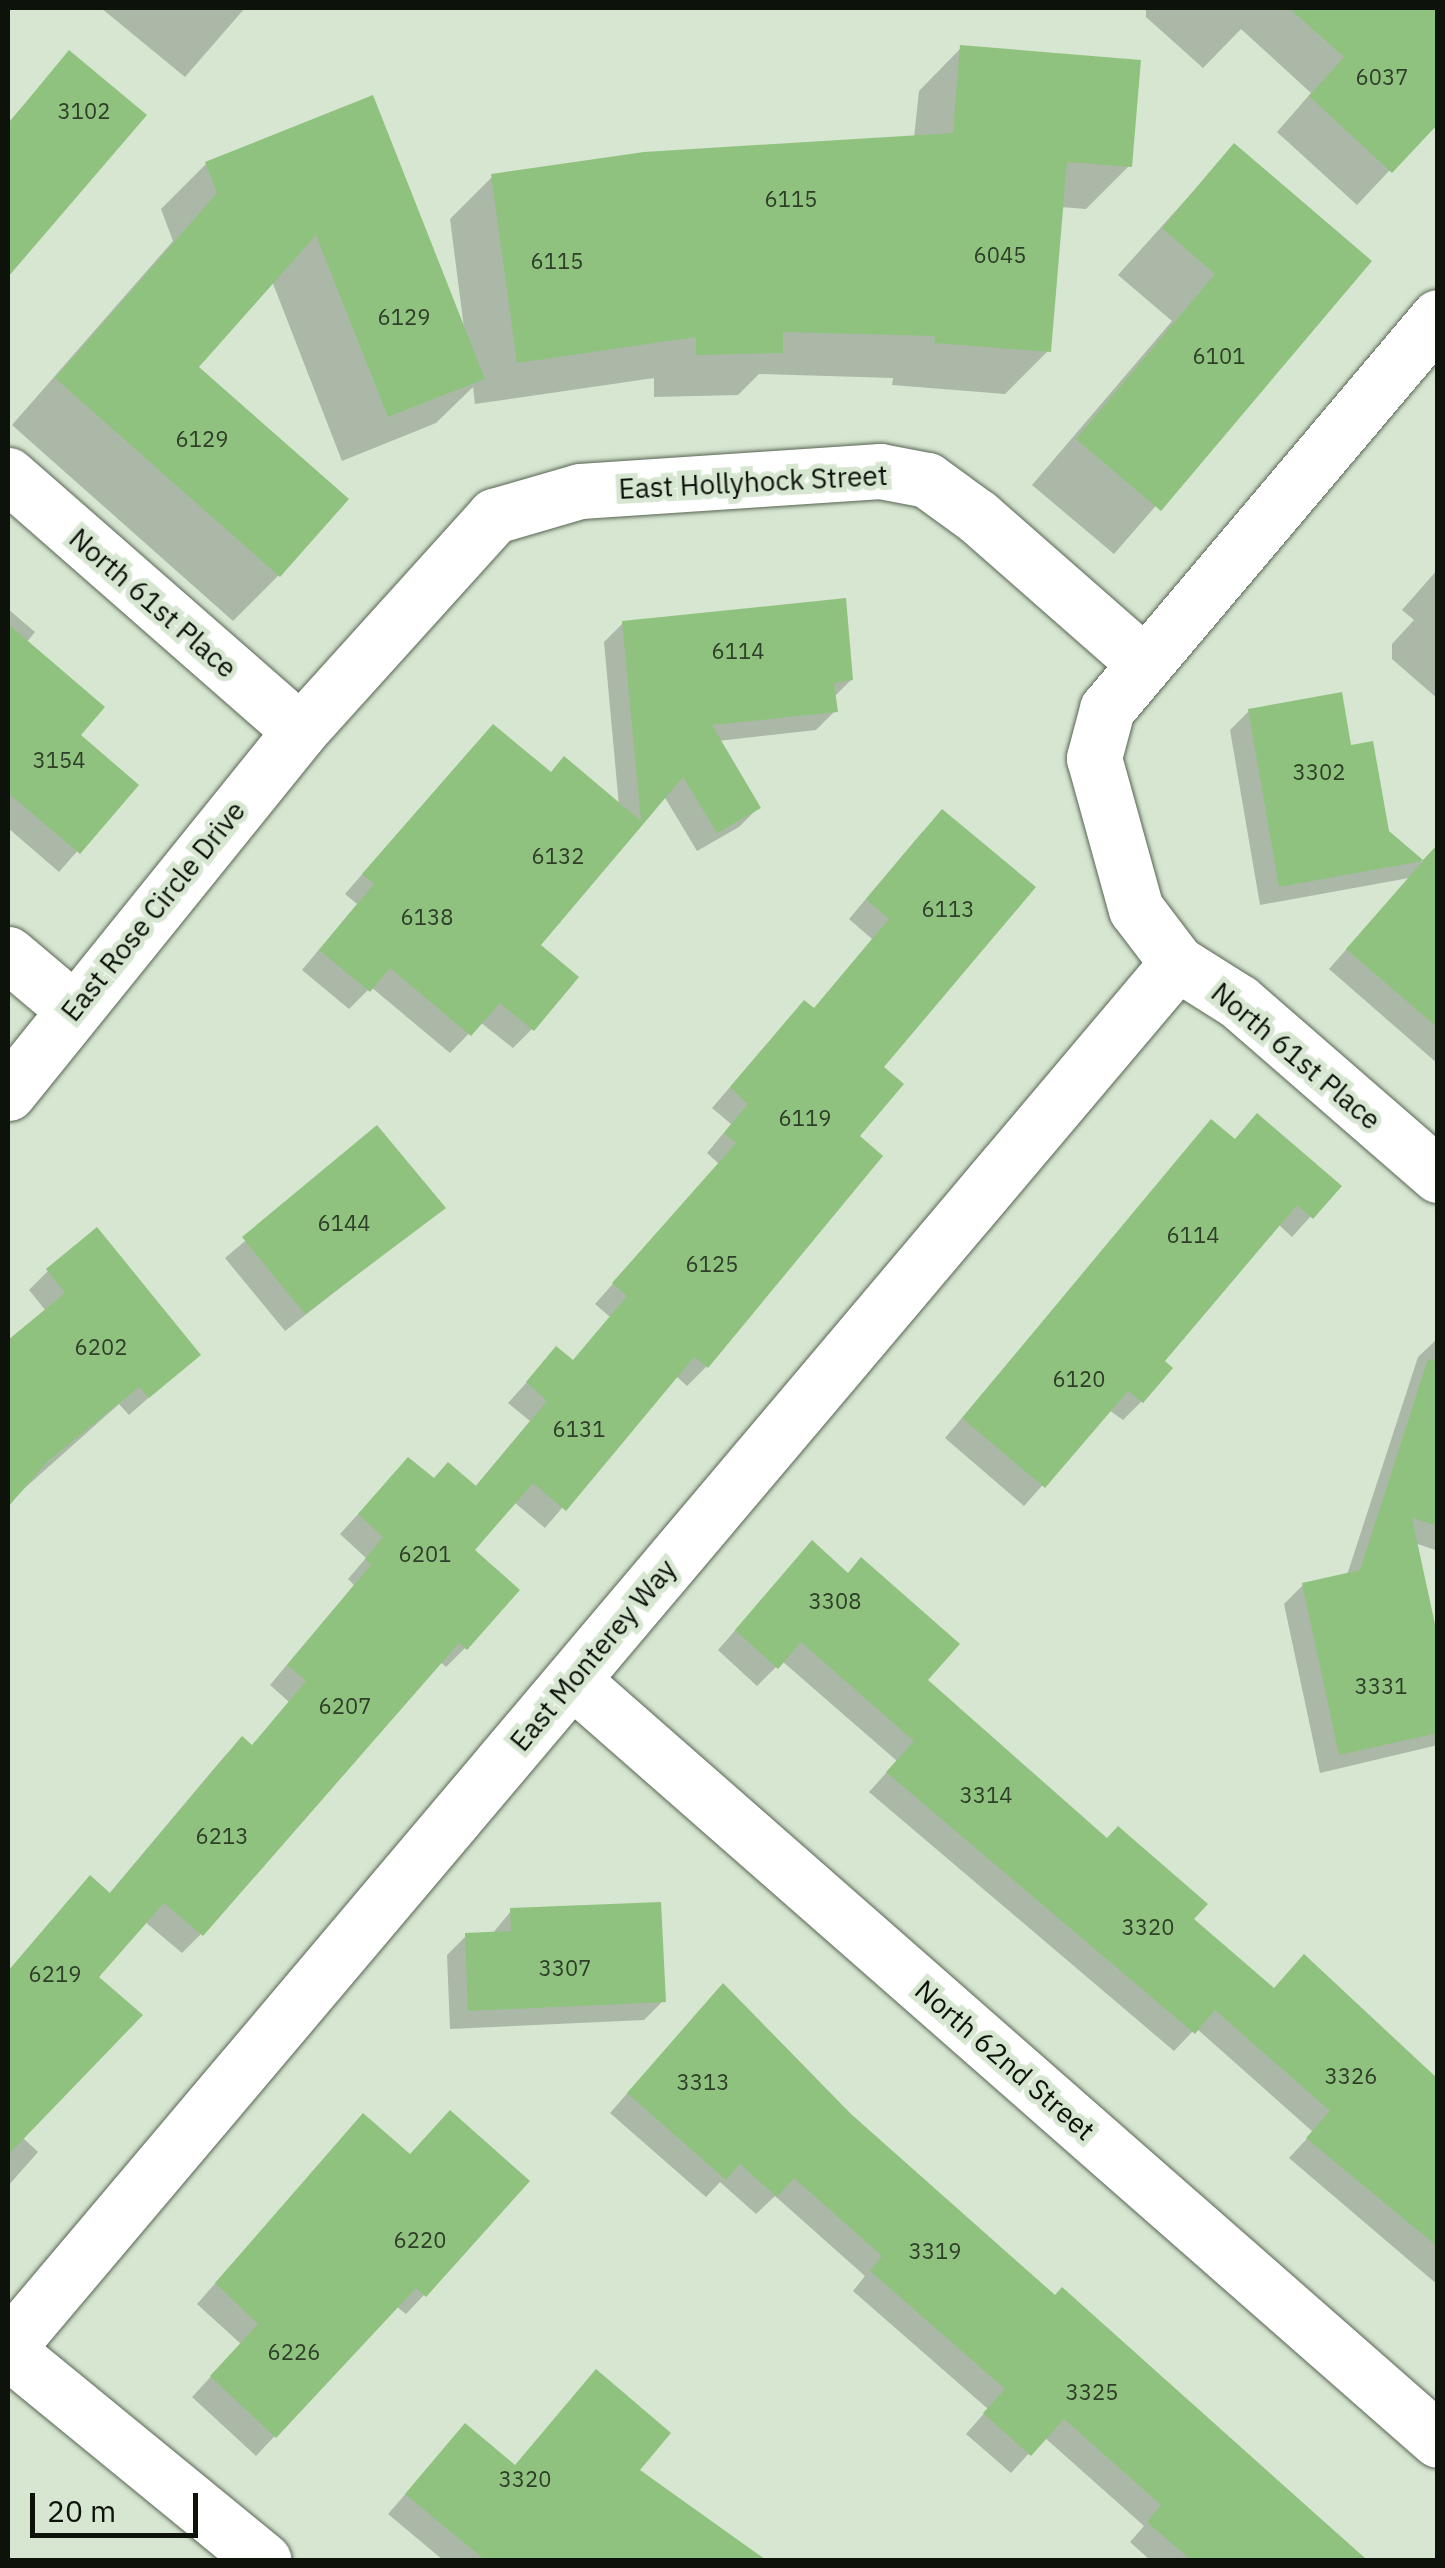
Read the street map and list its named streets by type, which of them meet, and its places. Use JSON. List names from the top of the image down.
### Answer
{
  "streets": {
    "street": [
      "East Hollyhock Street",
      "North 61st Place",
      "East Rose Circle Drive",
      "East Monterey Way",
      "North 62nd Street"
    ]
  },
  "crossings": [
    ["East Hollyhock Street", "North 61st Place"],
    ["East Hollyhock Street", "East Rose Circle Drive"],
    ["North 61st Place", "East Rose Circle Drive"],
    ["North 61st Place", "East Monterey Way"],
    ["East Monterey Way", "North 62nd Street"]
  ],
  "house_numbers": [
    "6037",
    "3102",
    "6115",
    "6045",
    "6115",
    "6129",
    "6101",
    "6129",
    "6114",
    "3154",
    "3302",
    "6132",
    "6113",
    "6138",
    "6119",
    "6144",
    "6114",
    "6125",
    "6202",
    "6120",
    "6131",
    "6201",
    "3308",
    "3331",
    "6207",
    "3314",
    "6213",
    "3320",
    "3307",
    "6219",
    "3326",
    "3313",
    "6220",
    "3319",
    "6226",
    "3325",
    "3320"
  ],
  "scale_bar": "20 m"
}
